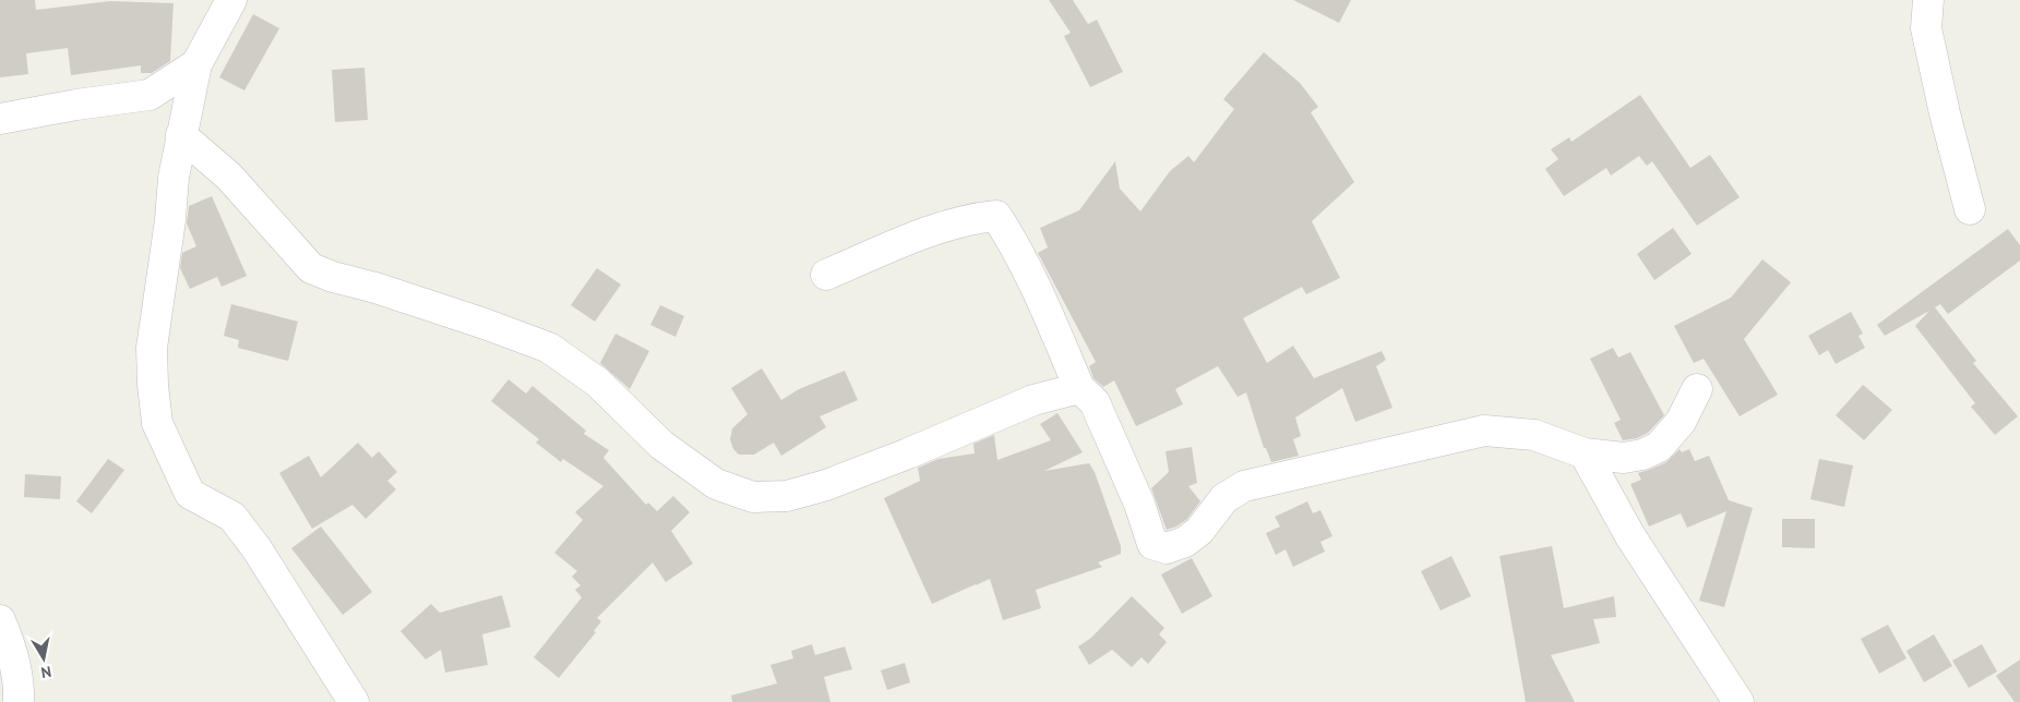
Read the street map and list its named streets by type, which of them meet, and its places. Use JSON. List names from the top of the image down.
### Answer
{
  "north": "bottom"
}
